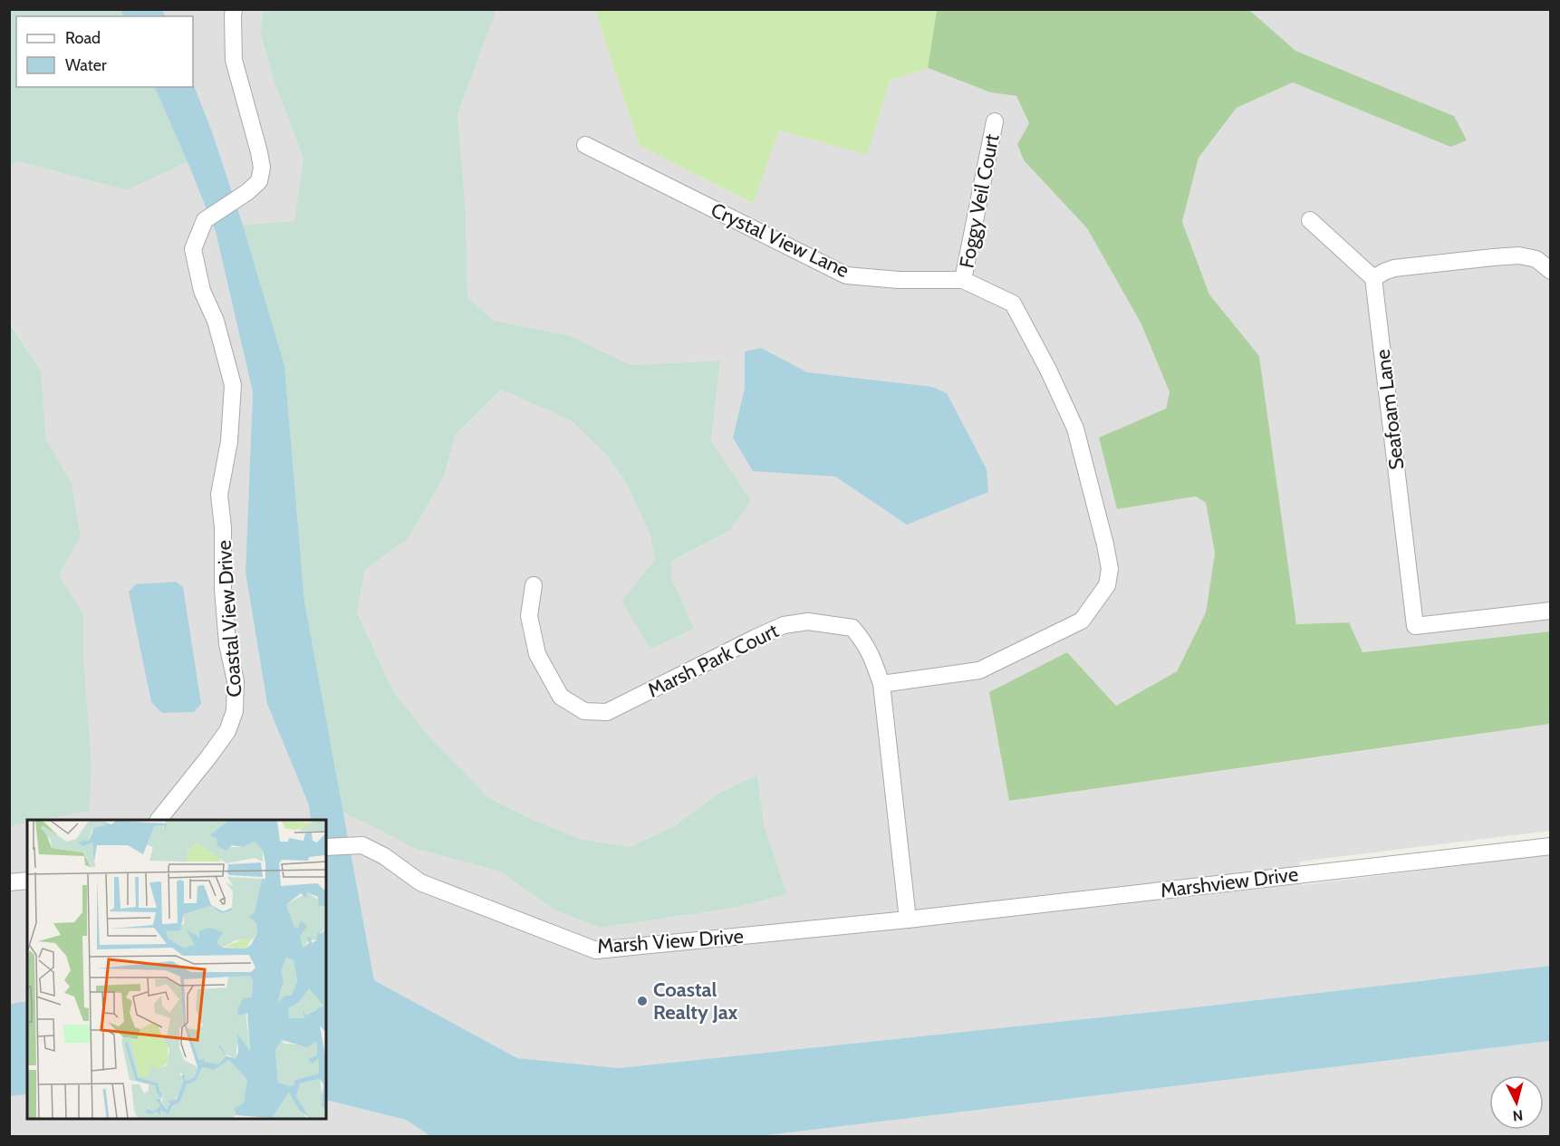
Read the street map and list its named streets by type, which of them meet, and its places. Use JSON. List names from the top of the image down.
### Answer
{
  "streets": {
    "street": [
      "Foggy Veil Court",
      "Crystal View Lane",
      "Seafoam Lane",
      "Coastal View Drive",
      "Marsh Park Court",
      "Marshview Drive",
      "Marsh View Drive"
    ]
  },
  "crossings": [
    ["Foggy Veil Court", "Crystal View Lane"],
    ["Crystal View Lane", "Marsh Park Court"],
    ["Marsh Park Court", "Marshview Drive"],
    ["Marsh Park Court", "Marsh View Drive"],
    ["Marshview Drive", "Marsh View Drive"]
  ],
  "places": ["Coastal Realty Jax"],
  "legend": ["Road", "Water"],
  "north": "bottom"
}
